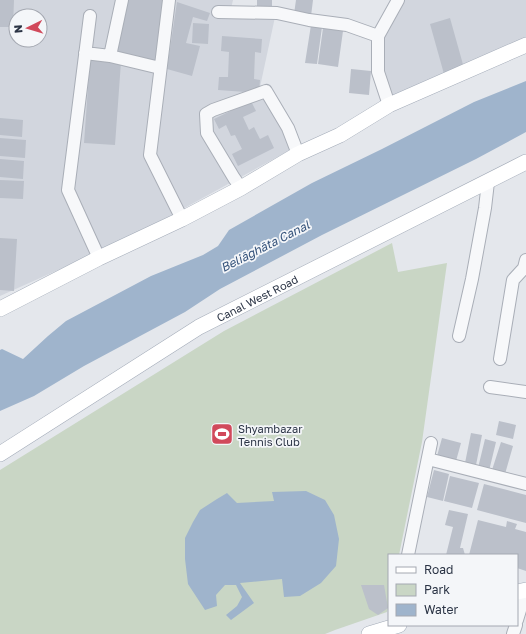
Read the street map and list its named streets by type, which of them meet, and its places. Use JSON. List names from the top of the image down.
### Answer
{
  "streets": {
    "main road": ["Canal West Road"]
  },
  "water": ["Beliāghāta Canal"],
  "places": {
    "sports": ["Shyambazar Tennis Club"]
  },
  "legend": ["Road", "Park", "Water"],
  "north": "left"
}
